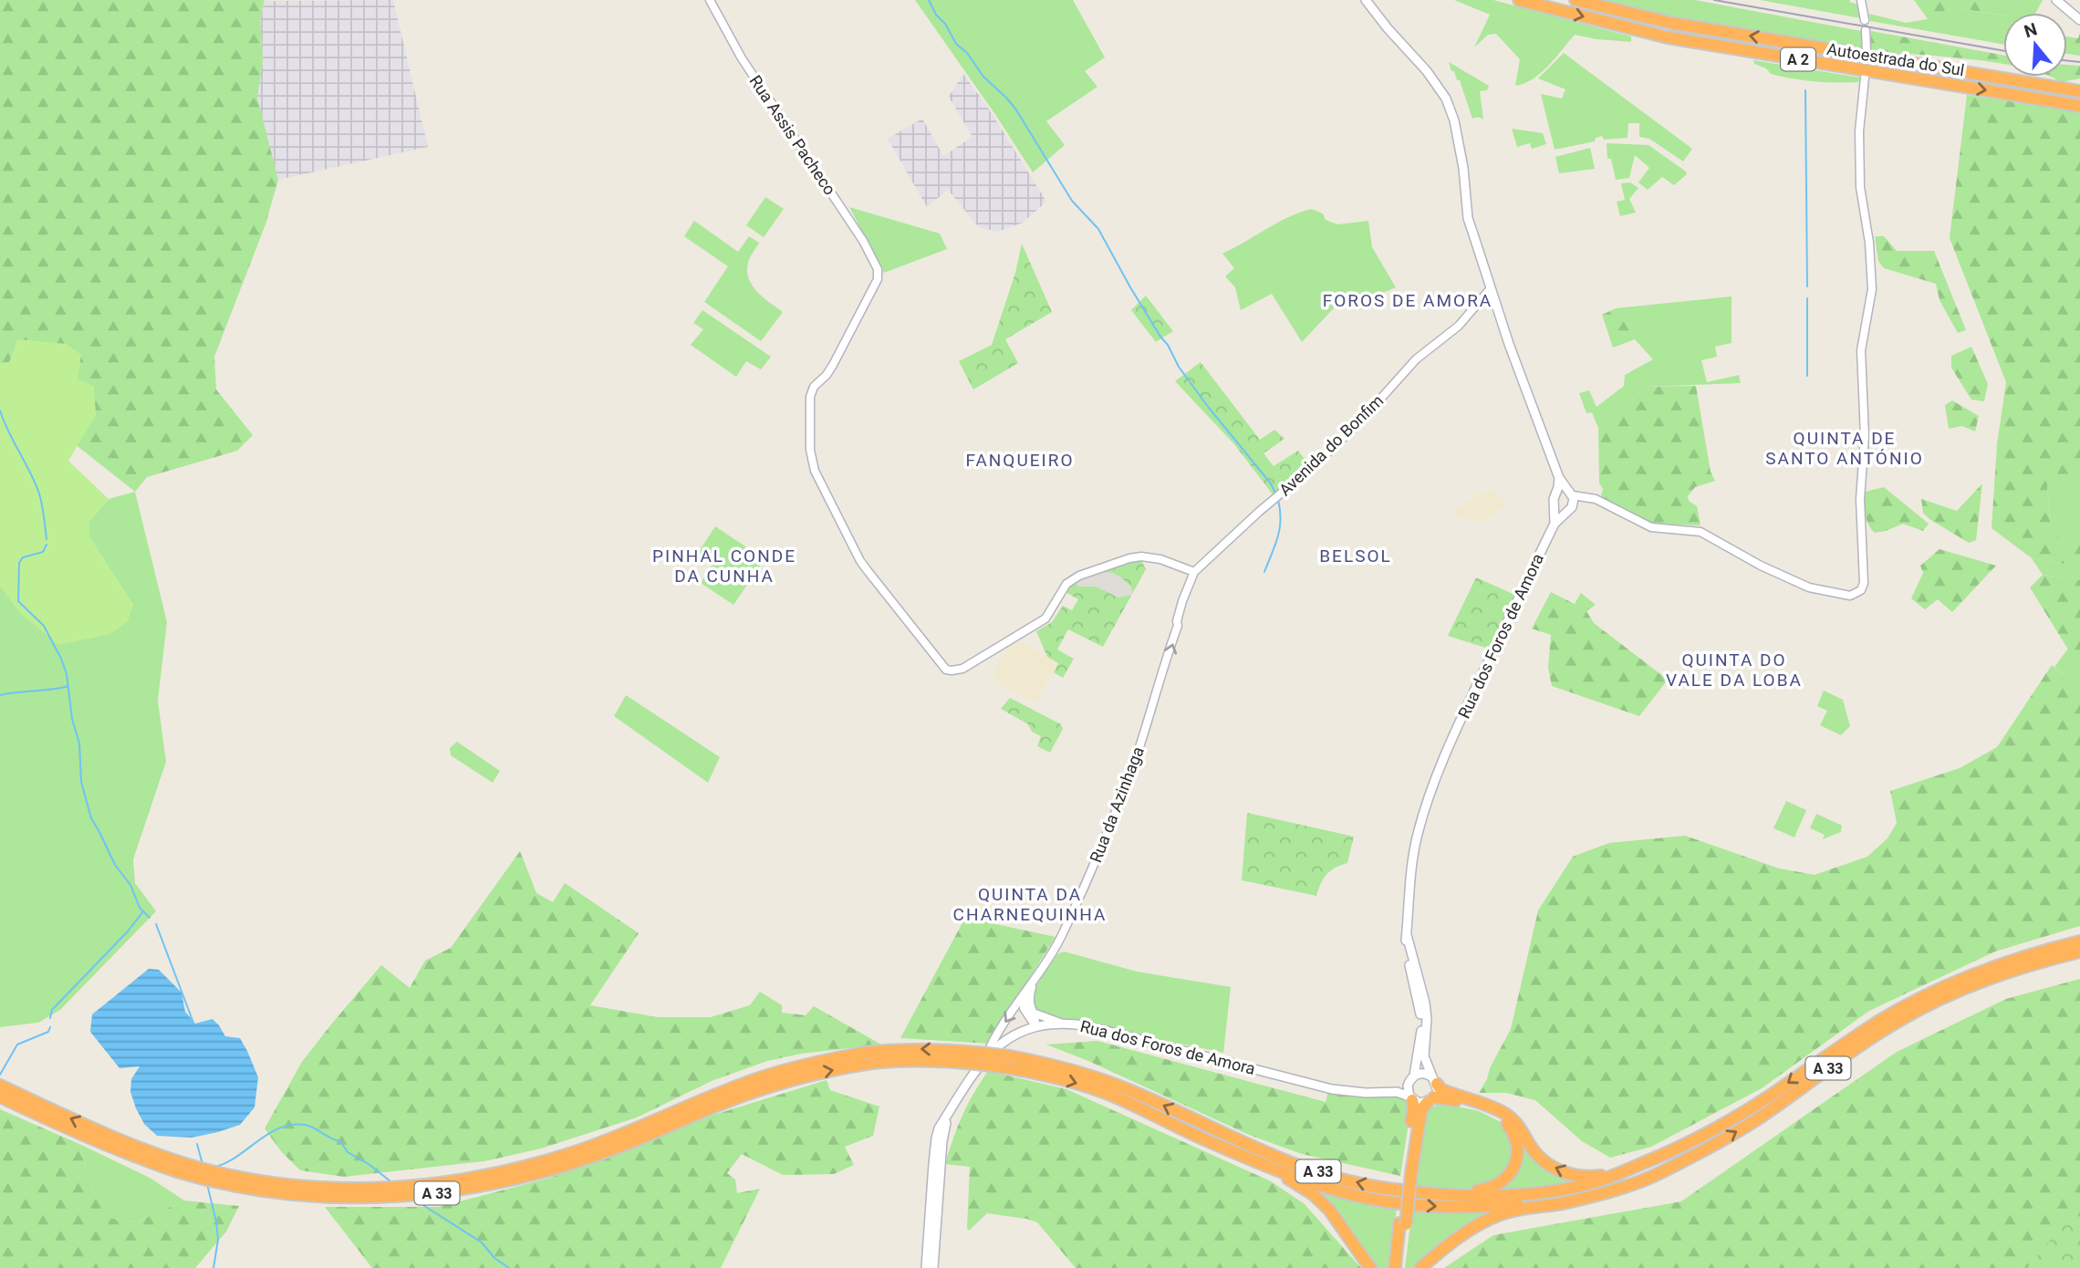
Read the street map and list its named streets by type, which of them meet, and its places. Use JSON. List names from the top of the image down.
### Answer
{
  "streets": {
    "highway": ["A 2", "Autoestrada do Sul", "A 33"],
    "main road": ["Rua dos Foros de Amora"],
    "street": ["Rua Assis Pacheco", "Avenida do Bonfim", "Rua da Azinhaga"]
  },
  "crossings": [
    ["Rua Assis Pacheco", "Avenida do Bonfim"],
    ["Rua Assis Pacheco", "Rua da Azinhaga"],
    ["Avenida do Bonfim", "Rua da Azinhaga"],
    ["Rua dos Foros de Amora", "Rua da Azinhaga"]
  ],
  "districts": [
    "FOROS DE AMORA",
    "QUINTA DE SANTO ANTÓNIO",
    "FANQUEIRO",
    "PINHAL CONDE DA CUNHA",
    "BELSOL",
    "QUINTA DO VALE DA LOBA",
    "QUINTA DA CHARNEQUINHA"
  ],
  "north": "top"
}
